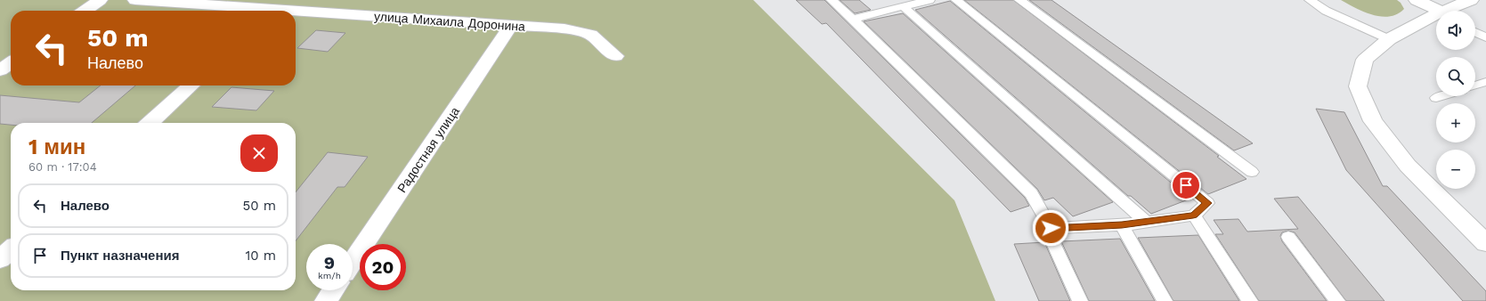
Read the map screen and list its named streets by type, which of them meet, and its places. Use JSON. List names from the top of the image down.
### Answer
{
  "streets": {
    "street": ["улица Михаила Доронина", "Радостная улица"]
  },
  "crossings": [
    ["улица Михаила Доронина", "Радостная улица"]
  ],
  "page": {
    "map_buttons": ["+", "−"],
    "turn": ["50 m", "Налево"],
    "heading": ["1 мин", "60 m · 17:04"],
    "list": [
      {
        "name": "Налево",
        "value": "50 m"
      },
      {
        "name": "Пункт назначения",
        "value": "10 m"
      }
    ],
    "speed": "9 km/h",
    "limit": "20"
  }
}
